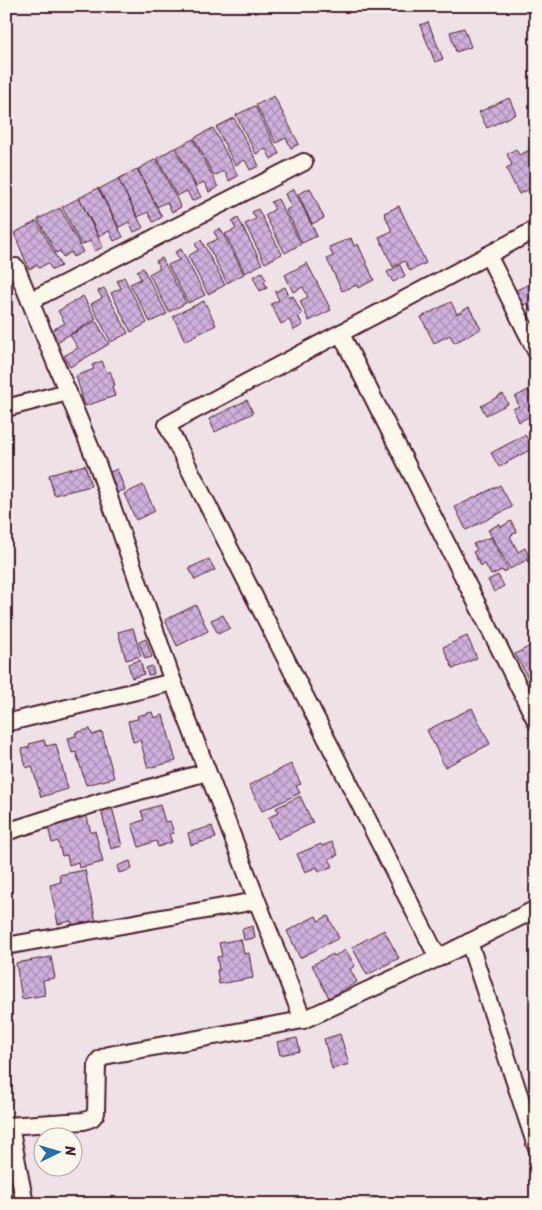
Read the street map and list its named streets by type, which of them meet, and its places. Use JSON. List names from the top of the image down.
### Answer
{
  "north": "right"
}
